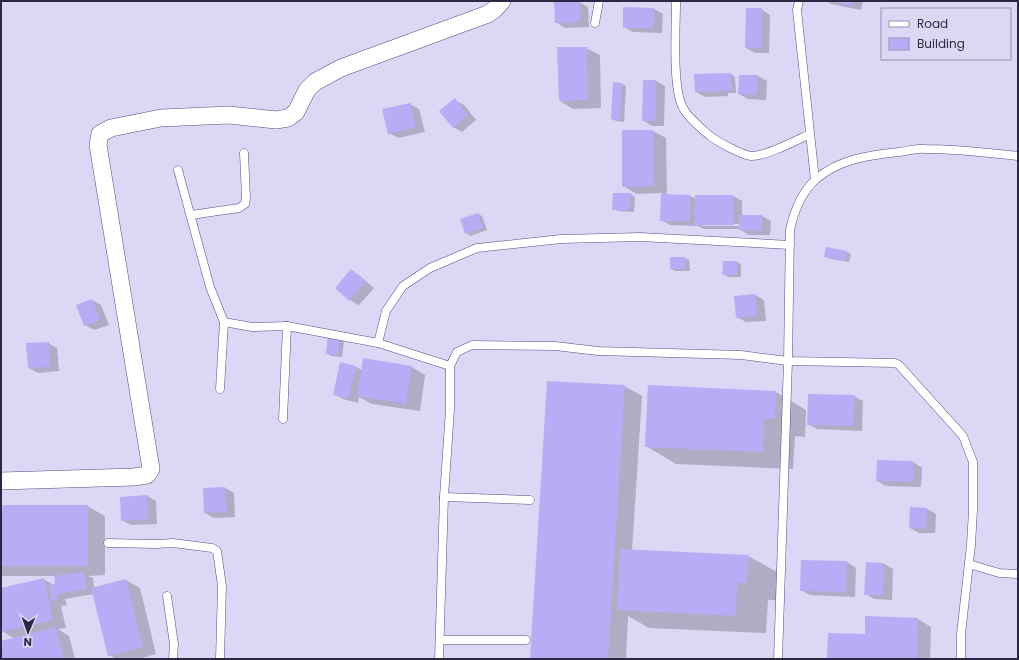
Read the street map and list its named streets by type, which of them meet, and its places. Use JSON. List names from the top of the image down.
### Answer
{
  "legend": ["Road", "Building"],
  "north": "bottom"
}
